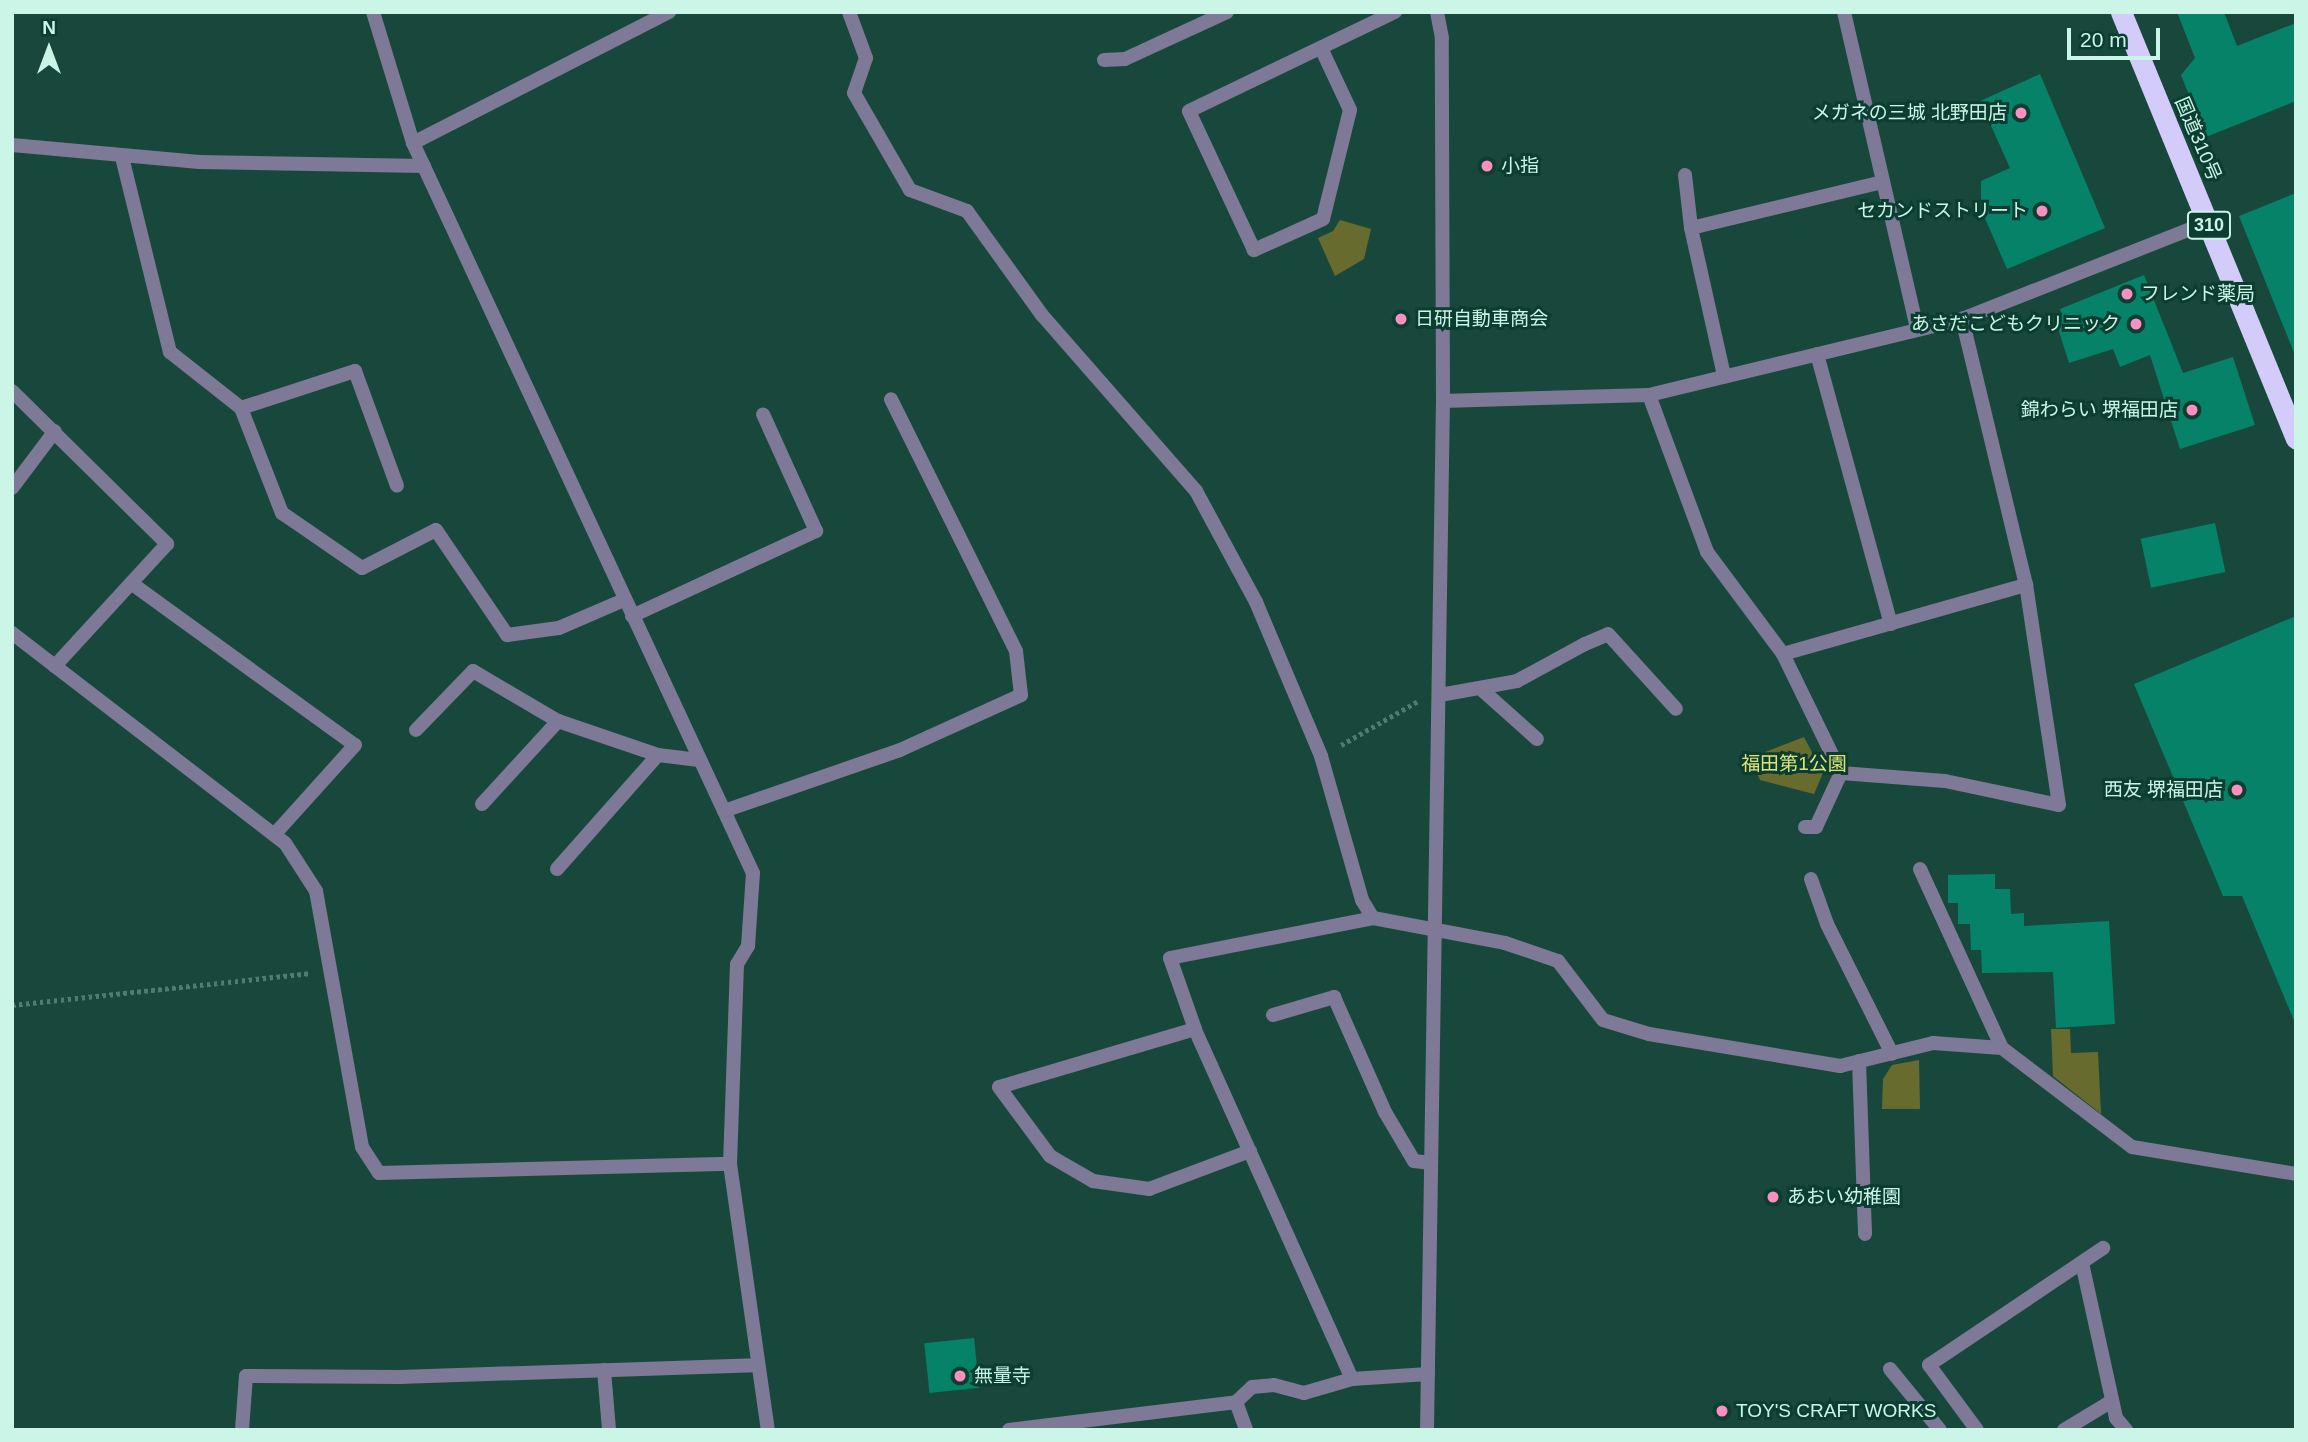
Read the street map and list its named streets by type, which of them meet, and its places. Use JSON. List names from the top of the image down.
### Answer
{
  "streets": {
    "highway": ["国道310号", "310"]
  },
  "parks": ["福田第1公園"],
  "places": [
    "メガネの三城 北野田店",
    "小指",
    "セカンドストリート",
    "フレンド薬局",
    "日研自動車商会",
    "あさだこどもクリニック",
    "錦わらい 堺福田店",
    "西友 堺福田店",
    "あおい幼稚園",
    "無量寺",
    "TOY'S CRAFT WORKS"
  ],
  "scale_bar": "20 m",
  "north": "top"
}
